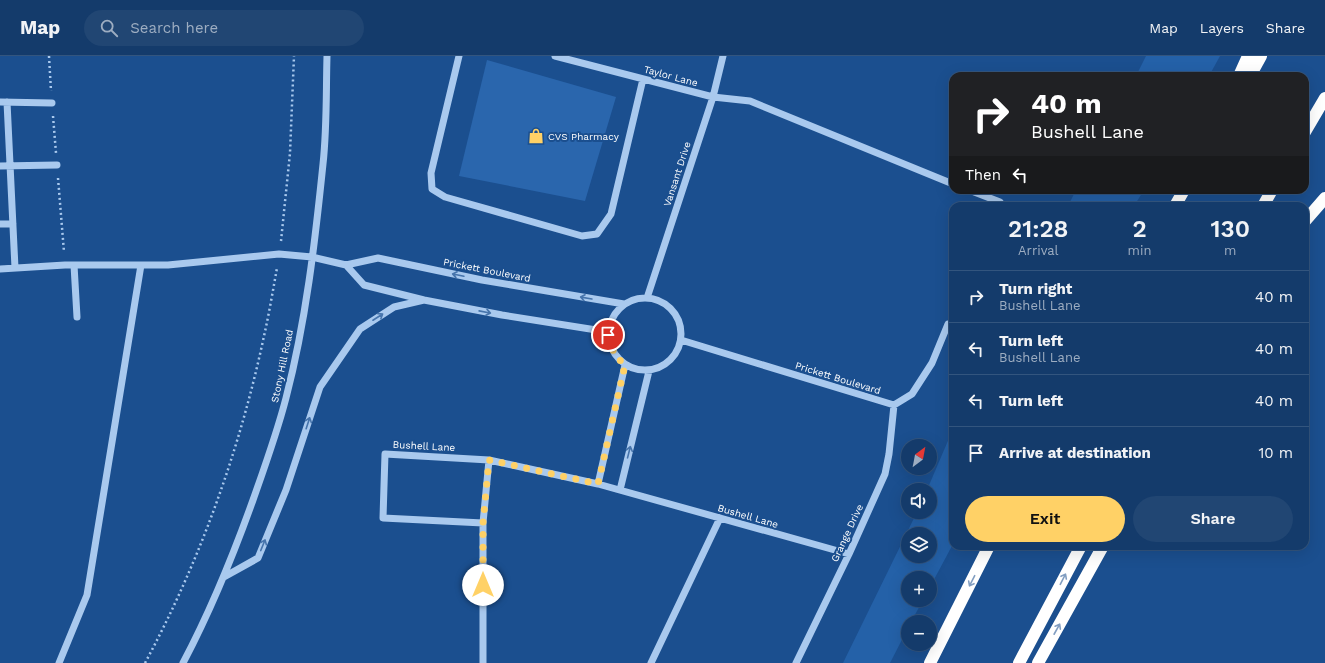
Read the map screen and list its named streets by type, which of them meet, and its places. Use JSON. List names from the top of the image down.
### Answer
{
  "streets": {
    "street": [
      "Taylor Lane",
      "Vansant Drive",
      "Prickett Boulevard",
      "Stony Hill Road",
      "Bushell Lane",
      "Grange Drive"
    ]
  },
  "crossings": [
    ["Taylor Lane", "Vansant Drive"],
    ["Vansant Drive", "Prickett Boulevard"],
    ["Prickett Boulevard", "Stony Hill Road"],
    ["Prickett Boulevard", "Grange Drive"],
    ["Bushell Lane", "Grange Drive"]
  ],
  "places": {
    "shop": ["CVS Pharmacy"]
  },
  "north": "top right",
  "page": {
    "header": "Map",
    "search": "Search here",
    "nav": ["Map", "Layers", "Share"],
    "turn": ["40 m", "Bushell Lane"],
    "then": "Then",
    "eta": [
      "21:28",
      "Arrival",
      "2",
      "min",
      "130",
      "m"
    ],
    "list": [
      {
        "name": "Turn right",
        "note": "Bushell Lane",
        "value": "40 m"
      },
      {
        "name": "Turn left",
        "note": "Bushell Lane",
        "value": "40 m"
      },
      {
        "name": "Turn left",
        "value": "40 m"
      },
      {
        "name": "Arrive at destination",
        "value": "10 m"
      }
    ],
    "map_buttons": ["+", "−"],
    "buttons": ["Exit", "Share"]
  }
}
